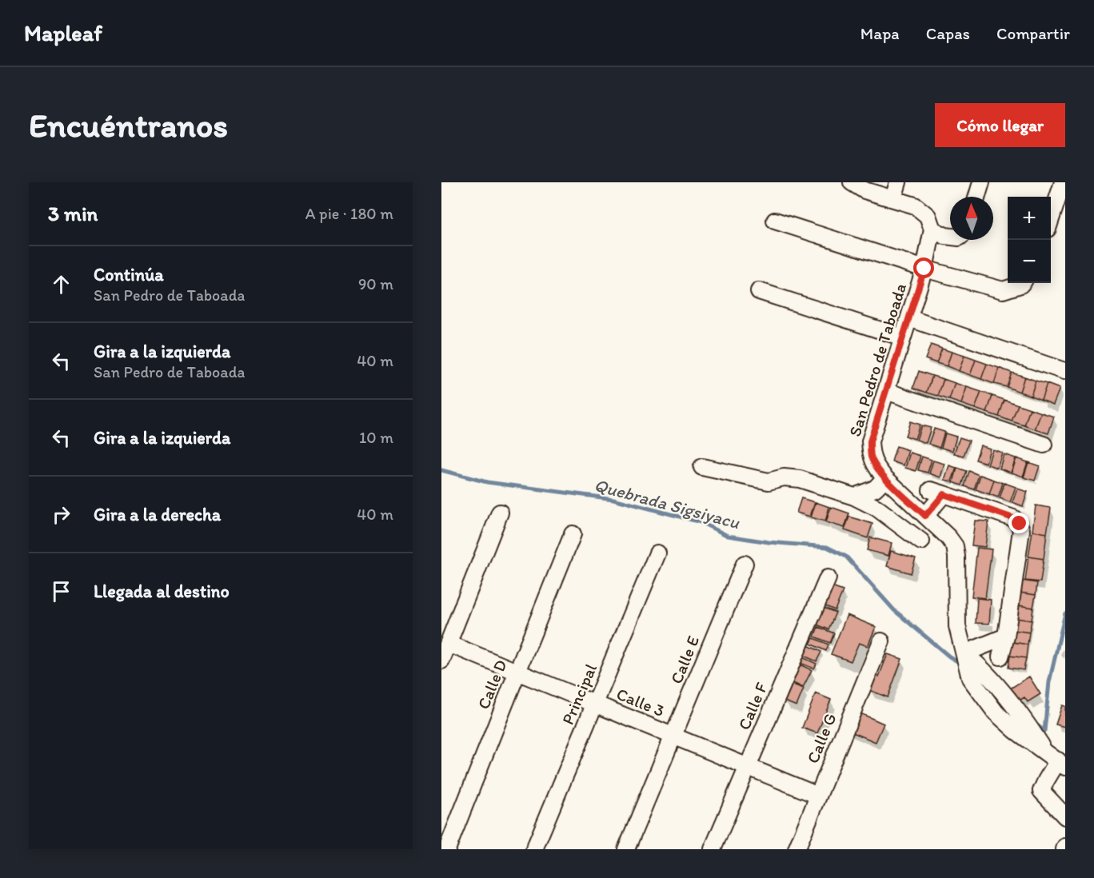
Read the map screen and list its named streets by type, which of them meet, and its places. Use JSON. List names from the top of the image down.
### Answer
{
  "streets": {
    "street": [
      "San Pedro de Taboada",
      "Calle E",
      "Calle D",
      "Principal",
      "Calle 3",
      "Calle F",
      "Calle G"
    ]
  },
  "crossings": [
    ["Calle E", "Calle 3"],
    ["Calle D", "Calle 3"],
    ["Principal", "Calle 3"],
    ["Calle 3", "Calle F"],
    ["Calle 3", "Calle G"]
  ],
  "water": ["Quebrada Sigsiyacu"],
  "north": "top",
  "page": {
    "header": "Mapleaf",
    "nav": ["Mapa", "Capas", "Compartir"],
    "buttons": "Cómo llegar",
    "title": "Encuéntranos",
    "heading": ["3 min", "A pie · 180 m"],
    "map_buttons": ["+", "−"],
    "list": [
      ["Continúa", "San Pedro de Taboada", "90 m"],
      ["Gira a la izquierda", "San Pedro de Taboada", "40 m"],
      ["Gira a la izquierda", "10 m"],
      ["Gira a la derecha", "40 m"],
      "Llegada al destino"
    ]
  }
}
